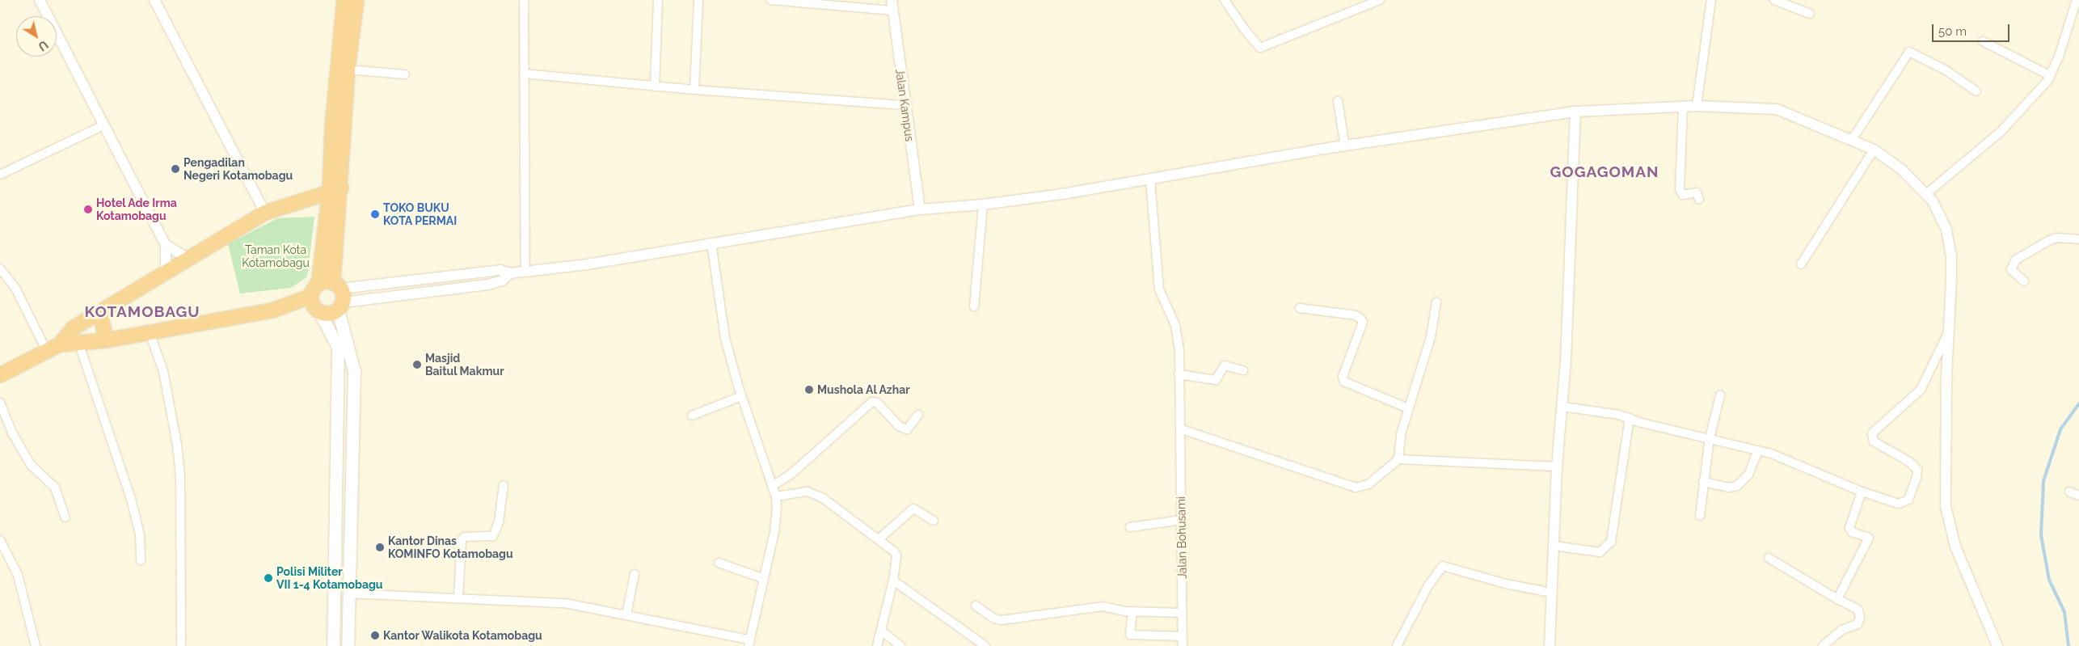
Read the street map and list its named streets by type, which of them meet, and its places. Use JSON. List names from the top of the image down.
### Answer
{
  "streets": {
    "street": ["Jalan Kampus", "Jalan Bohusami"]
  },
  "districts": ["GOGAGOMAN", "KOTAMOBAGU"],
  "parks": ["Taman Kota Kotamobagu"],
  "places": [
    "Pengadilan Negeri Kotamobagu",
    "Hotel Ade Irma Kotamobagu",
    "TOKO BUKU KOTA PERMAI",
    "Masjid Baitul Makmur",
    "Mushola Al Azhar",
    "Kantor Dinas KOMINFO Kotamobagu",
    "Polisi Militer VII 1-4 Kotamobagu",
    "Kantor Walikota Kotamobagu"
  ],
  "scale_bar": "50 m",
  "north": "bottom right"
}
